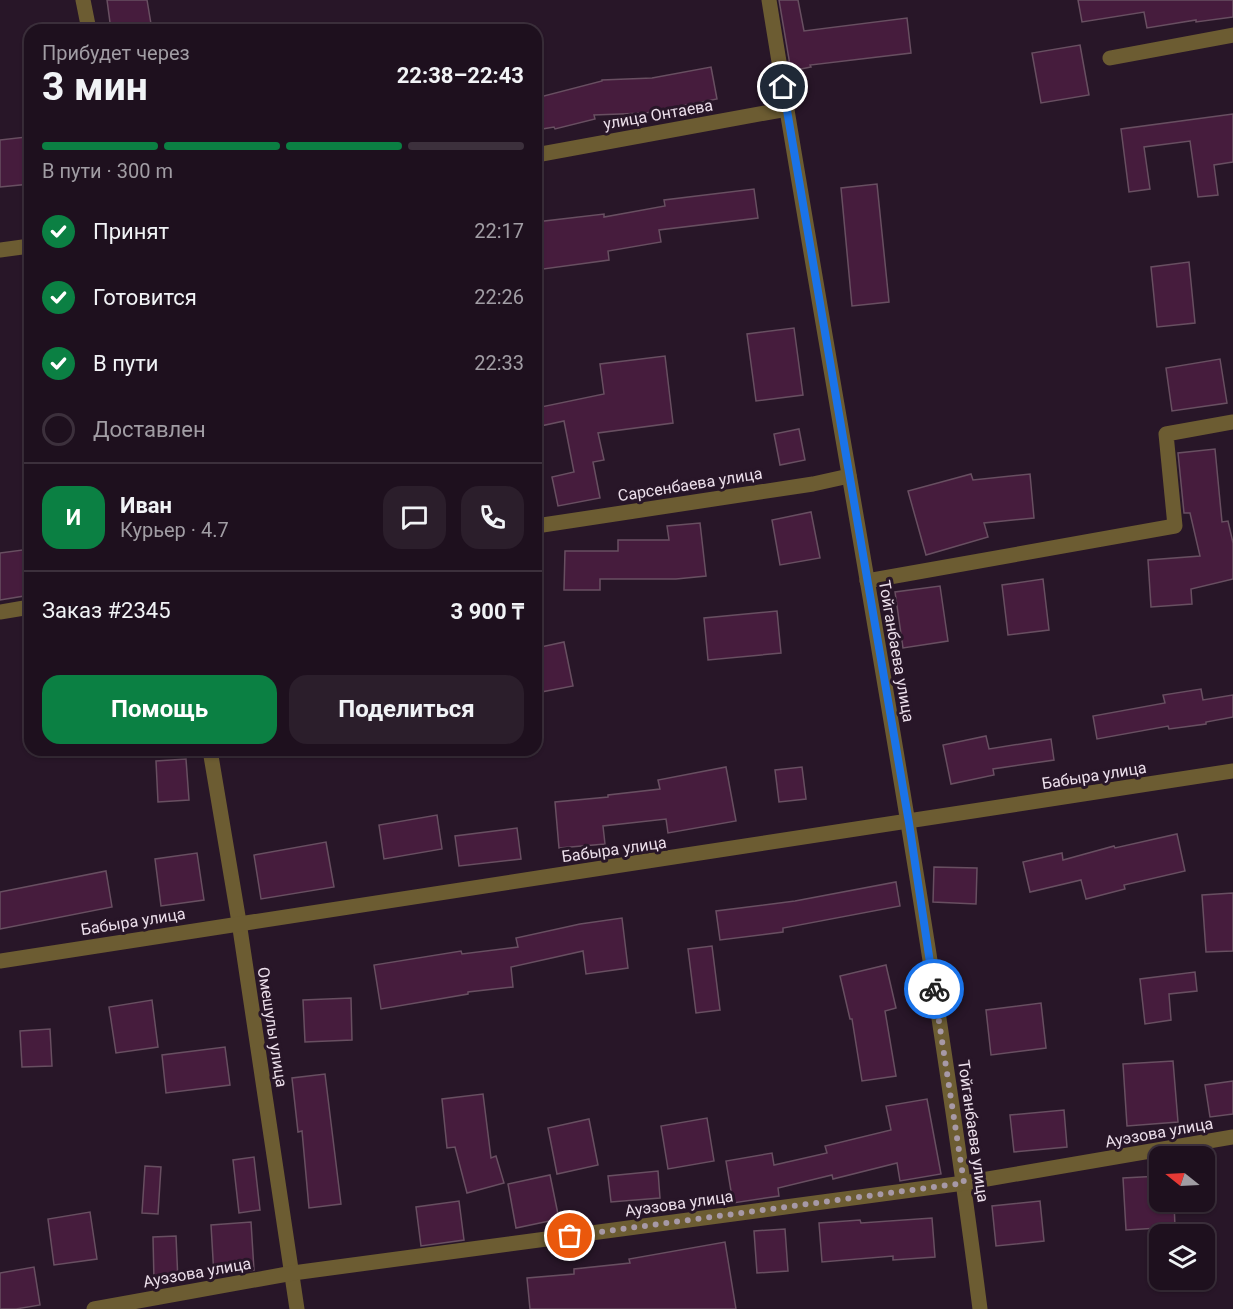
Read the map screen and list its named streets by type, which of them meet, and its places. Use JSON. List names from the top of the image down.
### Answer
{
  "streets": {
    "street": [
      "улица Онтаева",
      "Сарсенбаева улица",
      "Тойганбаева улица",
      "Бабыра улица",
      "Омешулы улица",
      "Ауэзова улица"
    ]
  },
  "crossings": [
    ["улица Онтаева", "Тойганбаева улица"],
    ["Сарсенбаева улица", "Тойганбаева улица"],
    ["Тойганбаева улица", "Бабыра улица"],
    ["Тойганбаева улица", "Ауэзова улица"],
    ["Бабыра улица", "Омешулы улица"],
    ["Омешулы улица", "Ауэзова улица"]
  ],
  "north": "left",
  "page": {
    "heading": ["3 мин", "Прибудет через", "22:38–22:43"],
    "panel": [
      "Иван",
      "Курьер · 4.7",
      "Заказ #2345",
      "3 900 ₸"
    ],
    "bar": "В пути · 300 m",
    "list": [
      ["Принят", "22:17"],
      ["Готовится", "22:26"],
      ["В пути", "22:33"],
      "Доставлен"
    ],
    "round": "И",
    "buttons": ["Помощь", "Поделиться"]
  }
}
